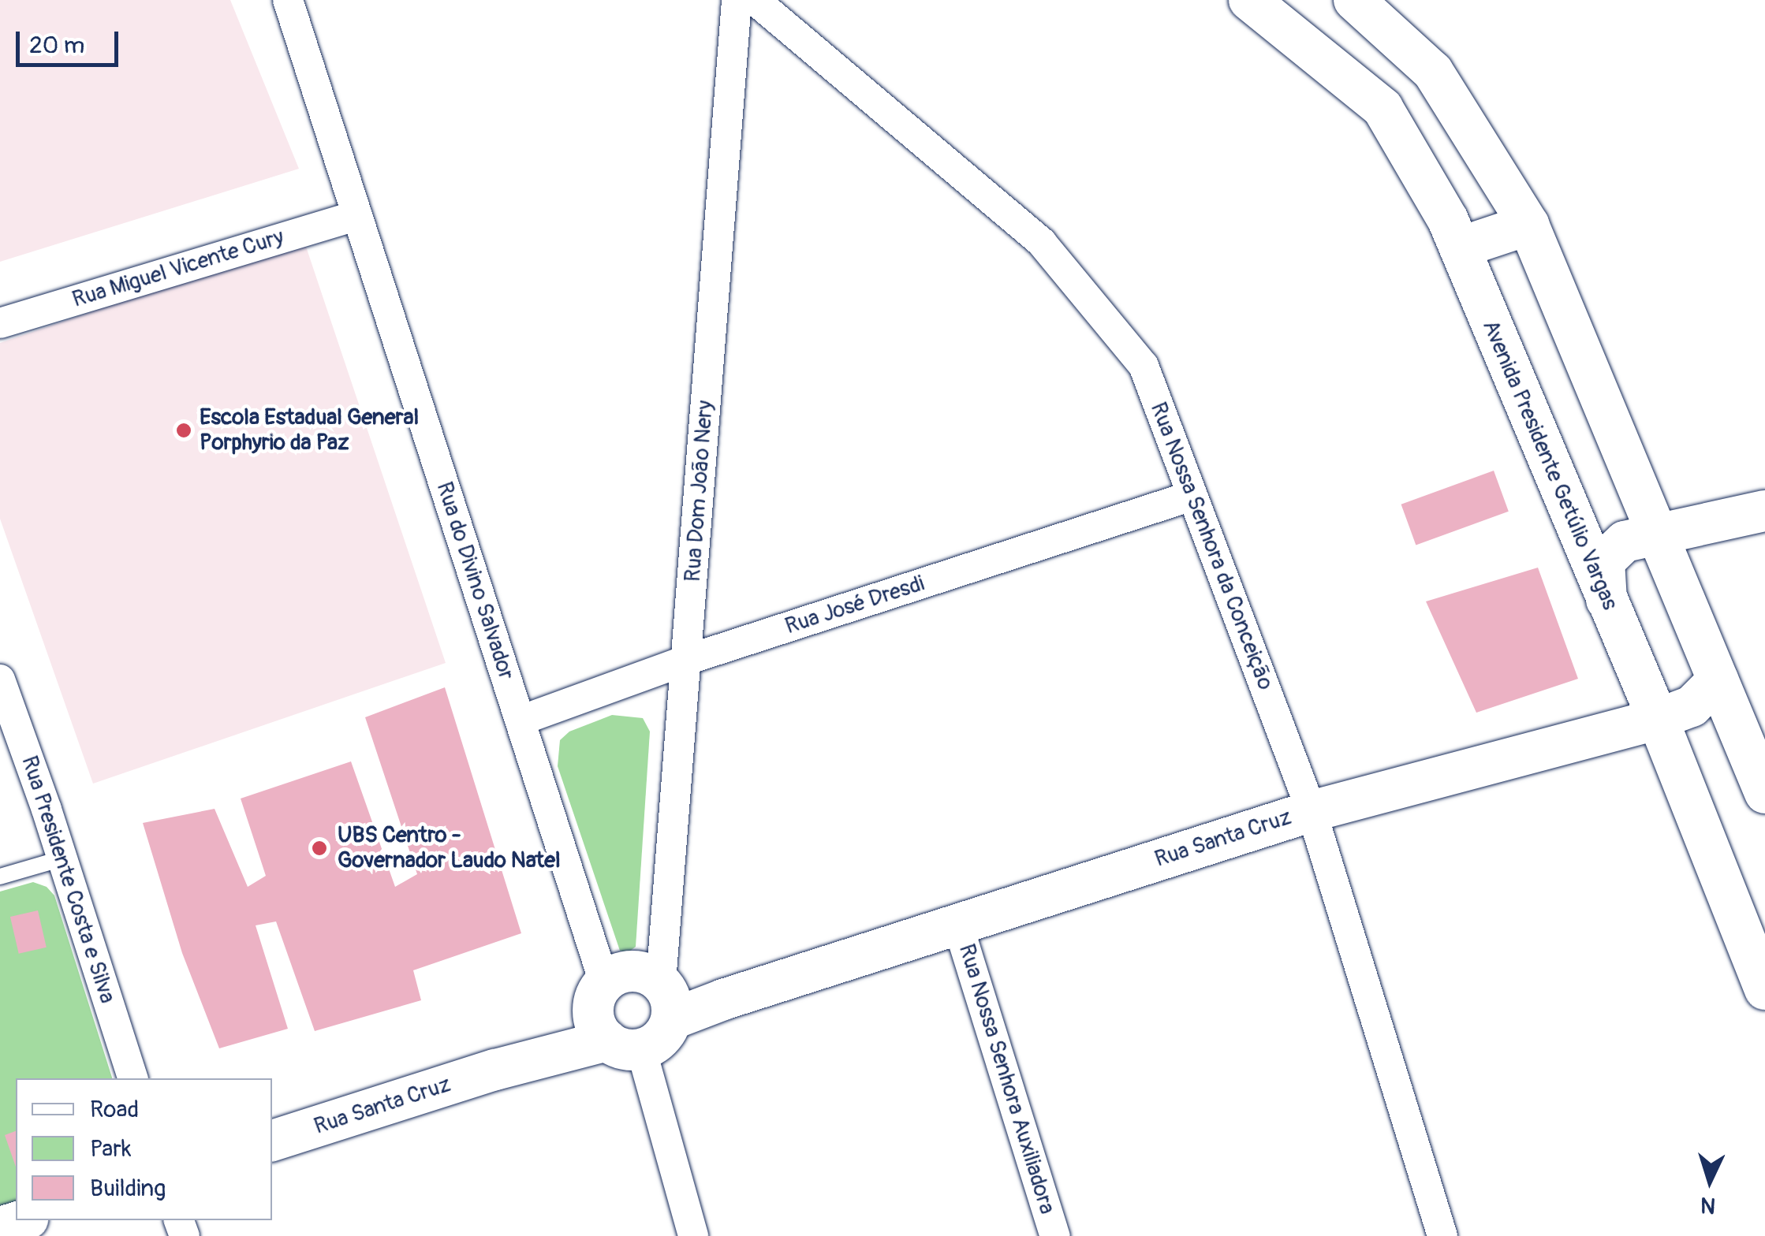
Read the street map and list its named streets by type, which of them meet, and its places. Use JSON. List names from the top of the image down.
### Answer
{
  "streets": {
    "main road": ["Avenida Presidente Getúlio Vargas", "Rua Santa Cruz"],
    "street": [
      "Rua Miguel Vicente Cury",
      "Rua Dom João Nery",
      "Rua Nossa Senhora da Conceição",
      "Rua do Divino Salvador",
      "Rua José Dresdi",
      "Rua Presidente Costa e Silva",
      "Rua Nossa Senhora Auxiliadora"
    ]
  },
  "crossings": [
    ["Rua Miguel Vicente Cury", "Rua do Divino Salvador"],
    ["Avenida Presidente Getúlio Vargas", "Rua Santa Cruz"],
    ["Rua Dom João Nery", "Rua José Dresdi"],
    ["Rua Dom João Nery", "Rua Santa Cruz"],
    ["Rua Nossa Senhora da Conceição", "Rua José Dresdi"],
    ["Rua Nossa Senhora da Conceição", "Rua Santa Cruz"],
    ["Rua do Divino Salvador", "Rua José Dresdi"],
    ["Rua do Divino Salvador", "Rua Santa Cruz"],
    ["Rua Santa Cruz", "Rua Nossa Senhora Auxiliadora"]
  ],
  "places": ["Escola Estadual General Porphyrio da Paz", "UBS Centro - Governador Laudo Natel"],
  "legend": ["Road", "Park", "Building"],
  "scale_bar": "20 m",
  "north": "bottom"
}
